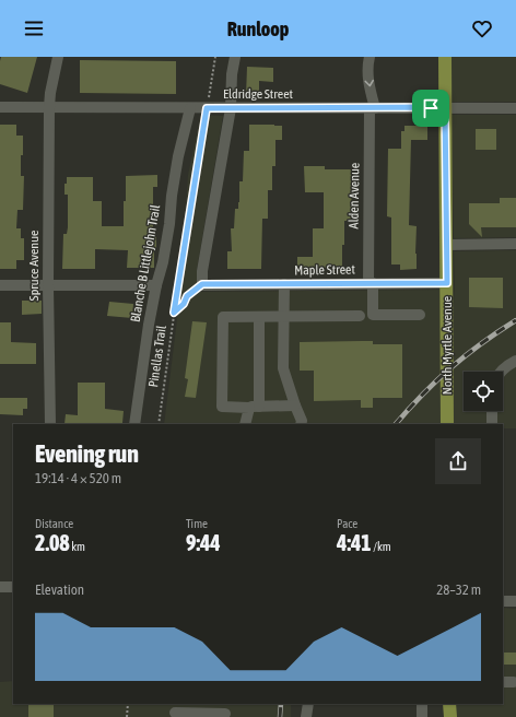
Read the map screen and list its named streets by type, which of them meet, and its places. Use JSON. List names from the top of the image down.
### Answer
{
  "streets": {
    "main road": ["North Myrtle Avenue"],
    "street": [
      "Eldridge Street",
      "Alden Avenue",
      "Blanche B Littlejohn Trail",
      "Spruce Avenue",
      "Maple Street"
    ],
    "path": ["Pinellas Trail"]
  },
  "crossings": [
    ["Eldridge Street", "Alden Avenue"],
    ["Eldridge Street", "Blanche B Littlejohn Trail"],
    ["Eldridge Street", "Spruce Avenue"],
    ["Eldridge Street", "North Myrtle Avenue"],
    ["Eldridge Street", "Pinellas Trail"],
    ["Alden Avenue", "Maple Street"],
    ["Maple Street", "North Myrtle Avenue"]
  ],
  "page": {
    "header": "Runloop",
    "heading": ["Evening run", "19:14 · 4 × 520 m"],
    "stats": [
      ["Distance", "2.08 km"],
      ["Time", "9:44"],
      ["Pace", "4:41 /km"]
    ],
    "chart": ["Elevation", "28–32 m"]
  }
}
